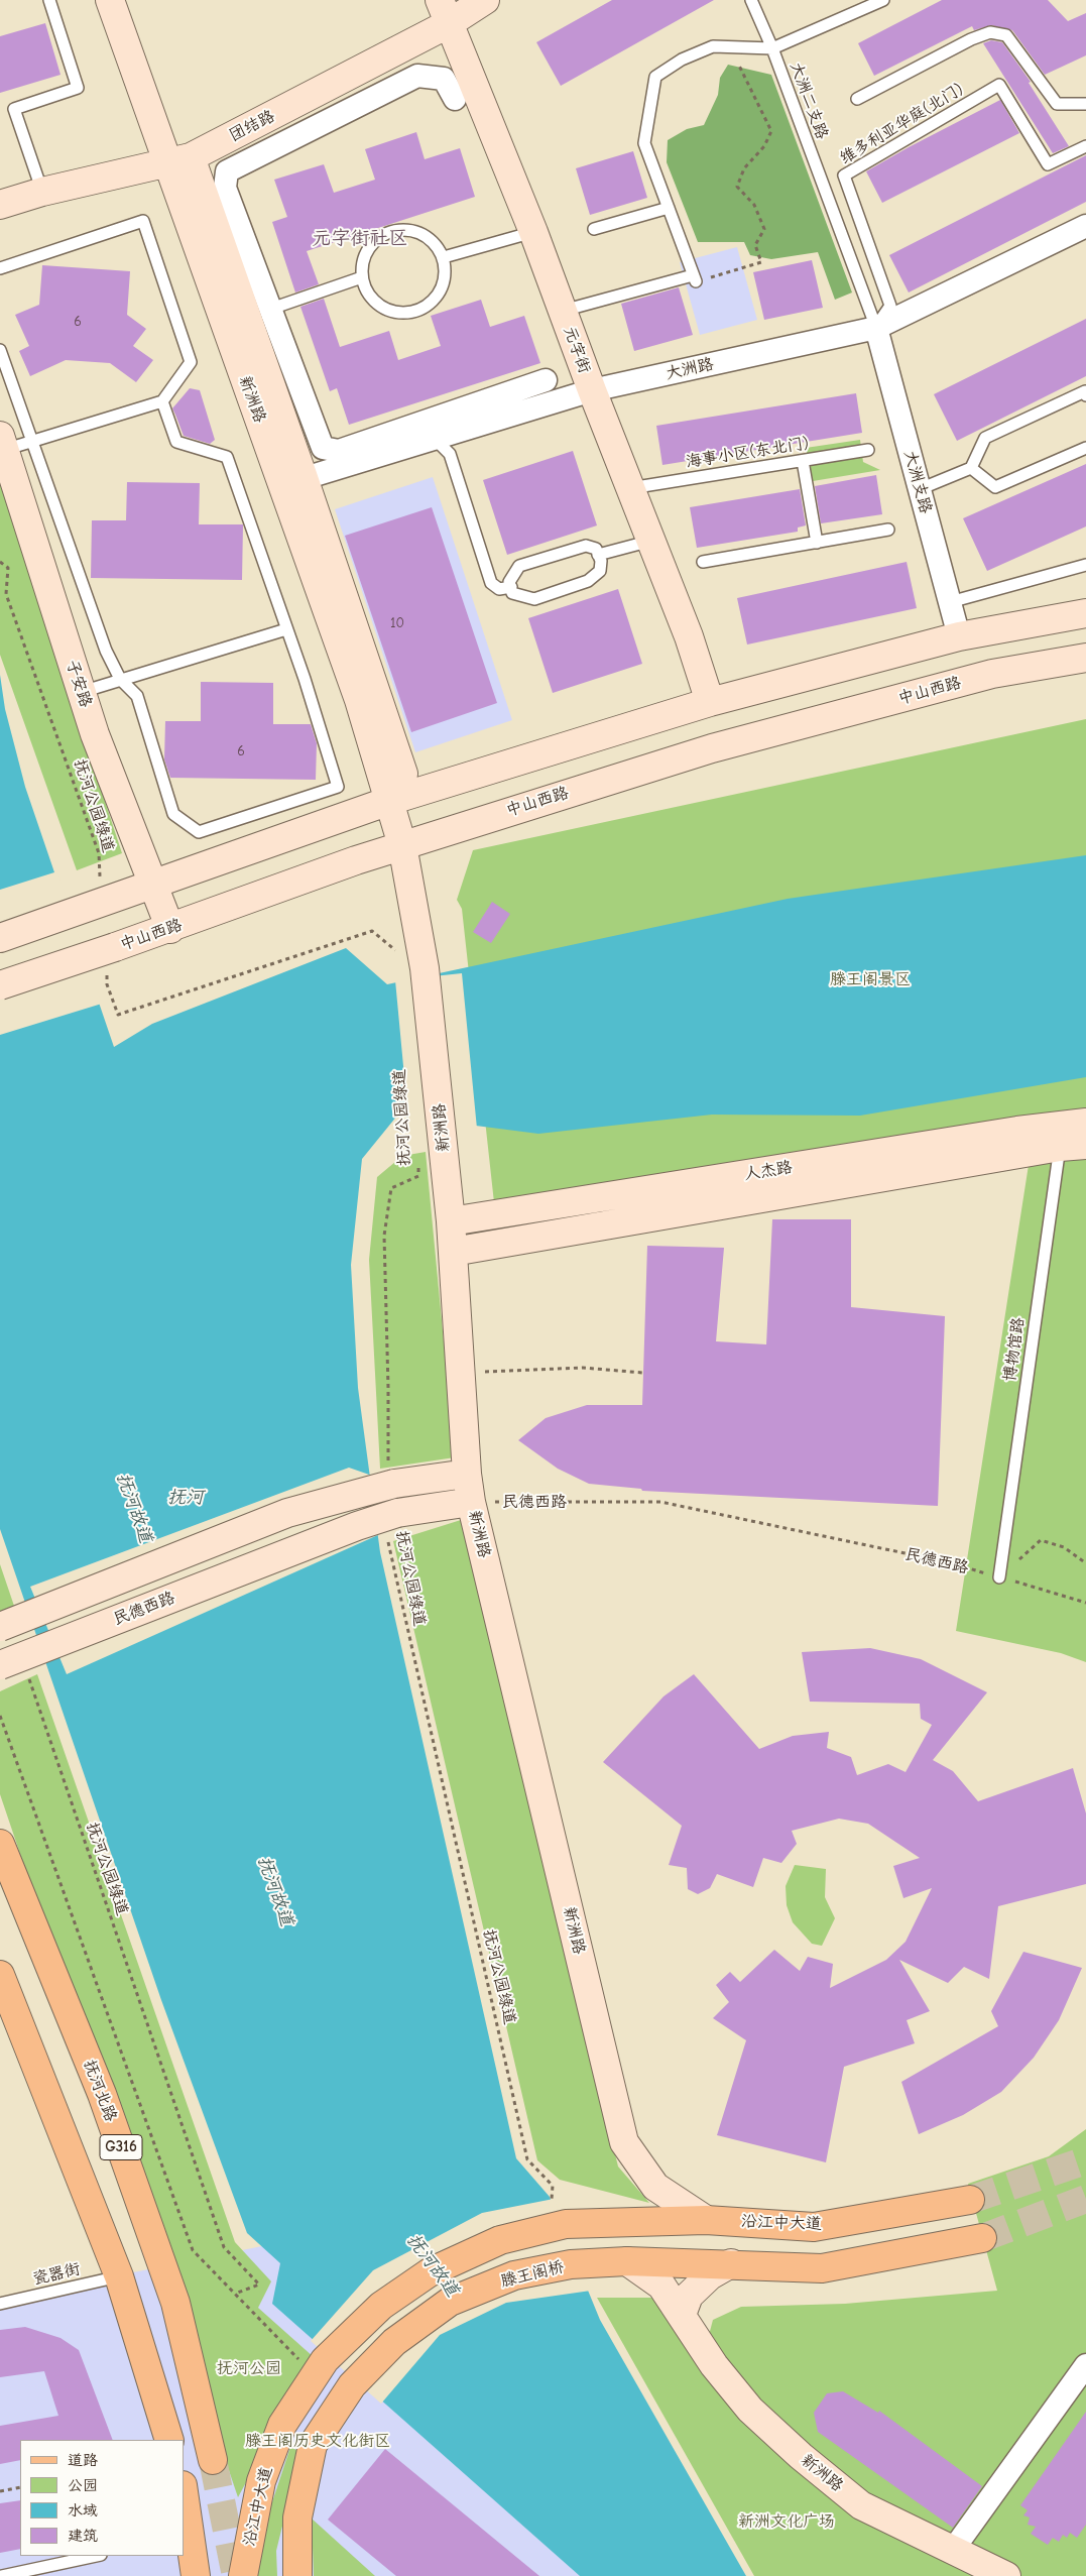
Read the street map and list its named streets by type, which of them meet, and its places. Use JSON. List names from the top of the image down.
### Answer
{
  "streets": {
    "main road": [
      "团结路",
      "元字街",
      "新洲路",
      "子安路",
      "中山西路",
      "人杰路",
      "民德西路",
      "抚河北路",
      "G316",
      "沿江中大道",
      "滕王阁桥"
    ],
    "street": ["大洲路", "大洲支路"],
    "lane": [
      "大洲二支路",
      "维多利亚华庭(北门)",
      "海事小区(东北门)",
      "博物馆路",
      "瓷器街"
    ],
    "path": ["抚河公园绿道"]
  },
  "crossings": [
    ["大洲二支路", "维多利亚华庭(北门)"],
    ["大洲二支路", "大洲路"],
    ["大洲二支路", "大洲支路"],
    ["维多利亚华庭(北门)", "大洲路"],
    ["维多利亚华庭(北门)", "大洲支路"],
    ["团结路", "元字街"],
    ["团结路", "新洲路"],
    ["元字街", "大洲路"],
    ["元字街", "海事小区(东北门)"],
    ["大洲路", "新洲路"],
    ["大洲路", "大洲支路"],
    ["新洲路", "中山西路"],
    ["新洲路", "人杰路"],
    ["新洲路", "民德西路"],
    ["新洲路", "沿江中大道"],
    ["新洲路", "滕王阁桥"],
    ["子安路", "中山西路"],
    ["抚河公园绿道", "民德西路"],
    ["人杰路", "博物馆路"],
    ["博物馆路", "民德西路"]
  ],
  "districts": ["元字街社区"],
  "water": ["抚河", "抚河故道"],
  "parks": [
    "滕王阁景区",
    "抚河公园",
    "滕王阁历史文化街区",
    "新洲文化广场"
  ],
  "house_numbers": ["6", "10", "6"],
  "legend": [
    "道路",
    "公园",
    "水域",
    "建筑"
  ]
}
